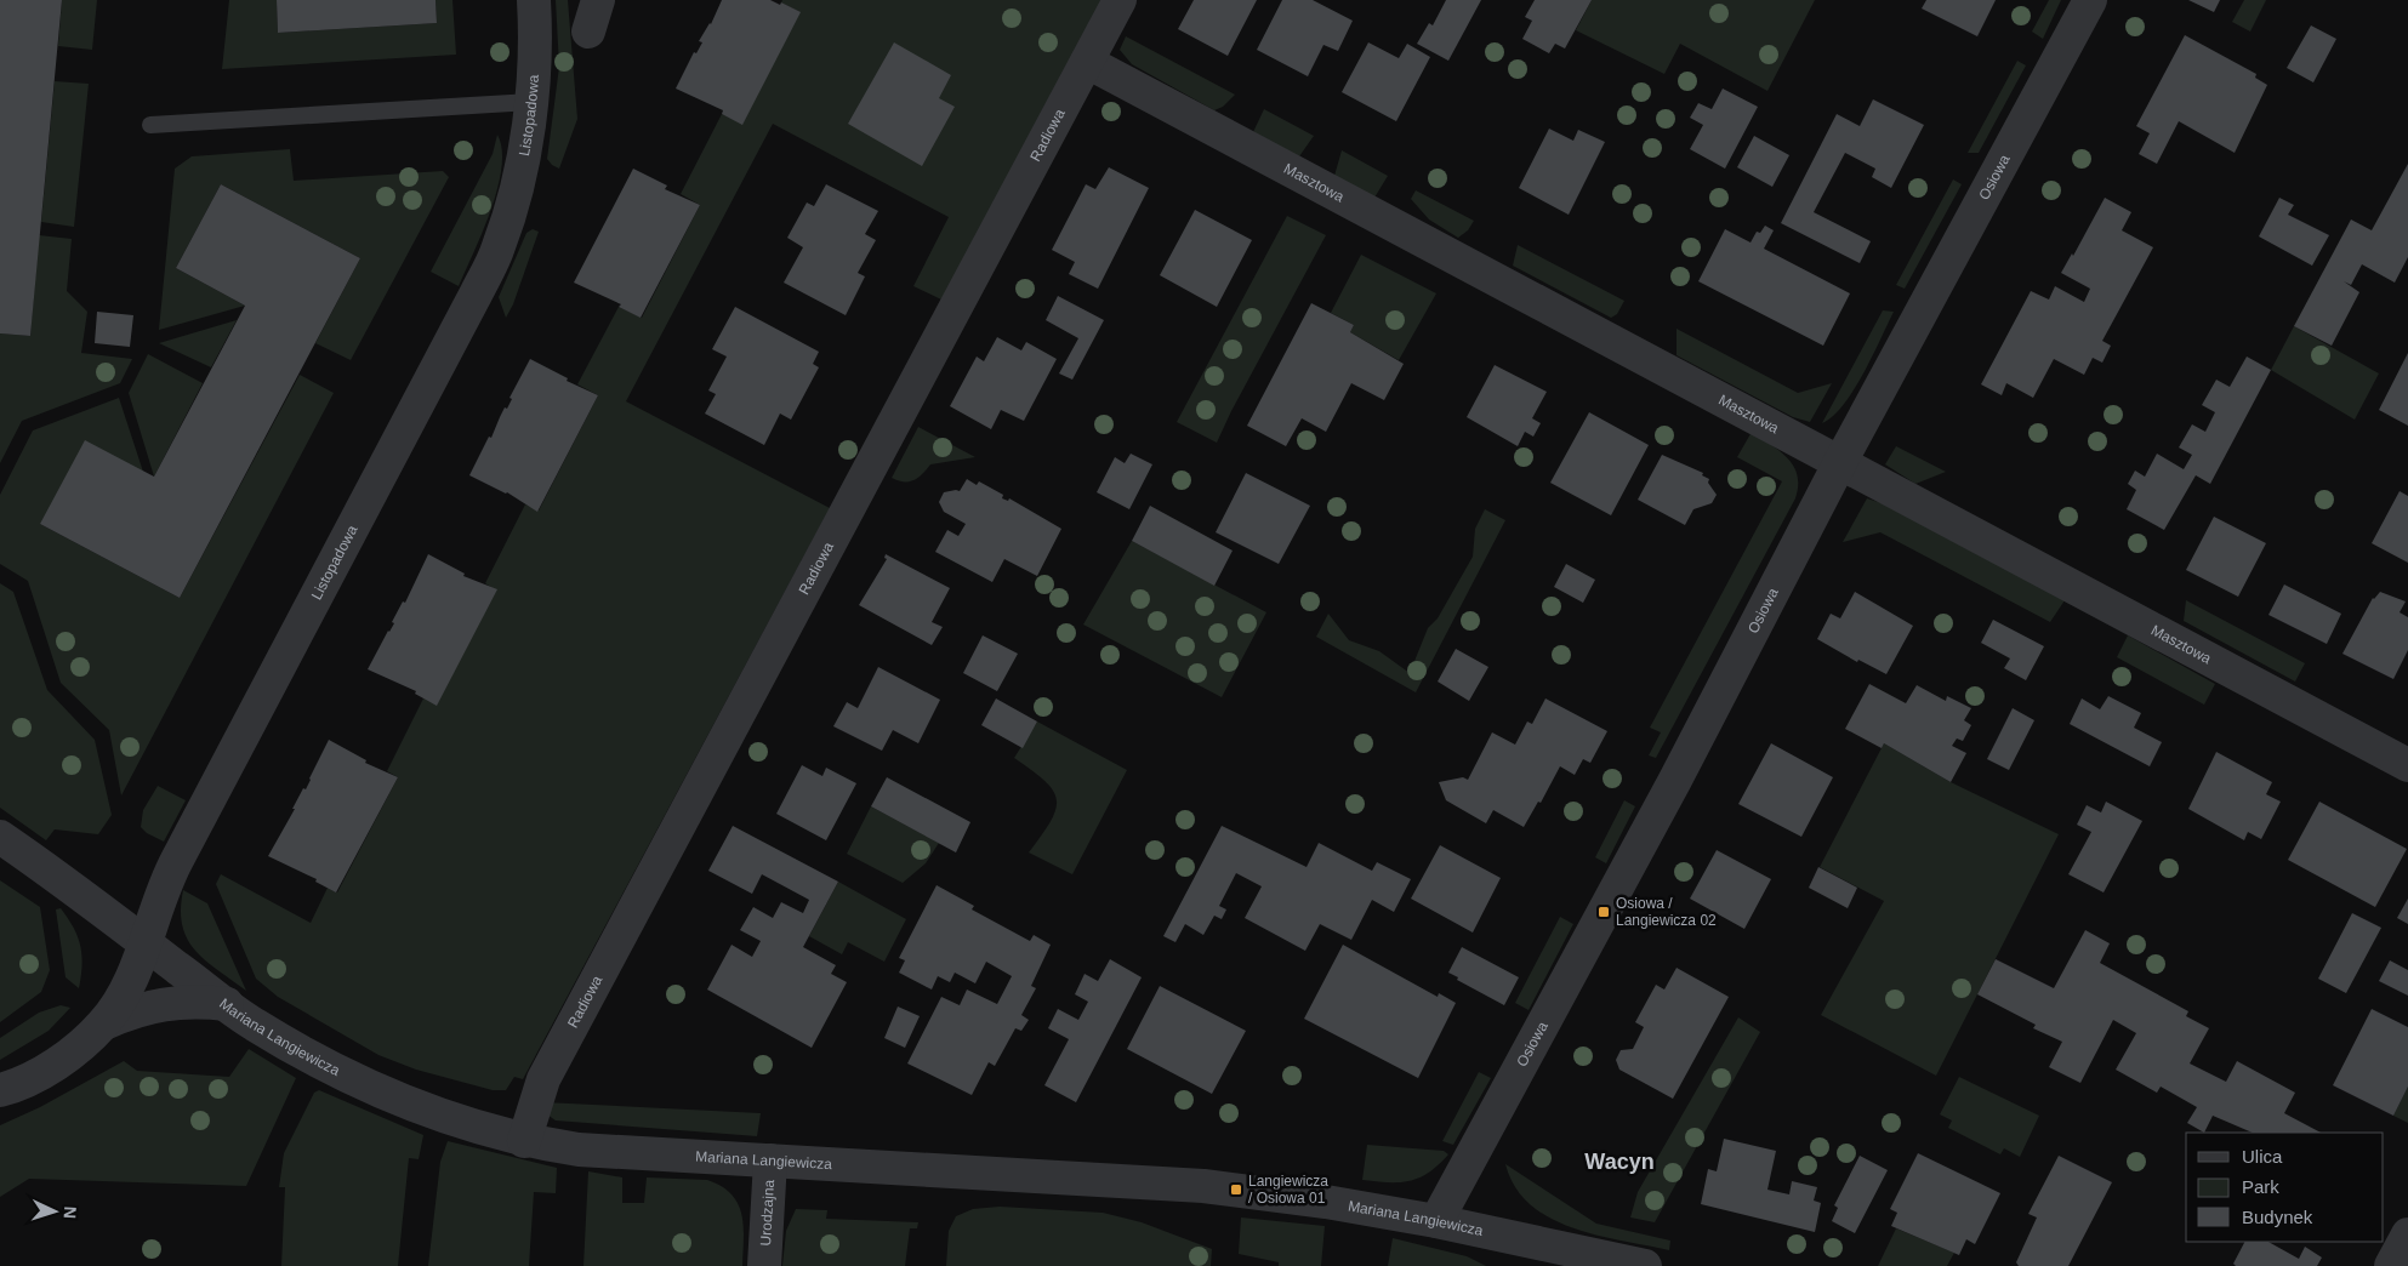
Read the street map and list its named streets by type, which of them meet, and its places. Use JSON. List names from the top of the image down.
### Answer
{
  "streets": {
    "street": [
      "Listopadowa",
      "Radiowa",
      "Osiowa",
      "Masztowa",
      "Mariana Langiewicza",
      "Urodzajna"
    ]
  },
  "crossings": [
    ["Listopadowa", "Mariana Langiewicza"],
    ["Radiowa", "Masztowa"],
    ["Radiowa", "Mariana Langiewicza"],
    ["Osiowa", "Masztowa"],
    ["Osiowa", "Mariana Langiewicza"],
    ["Mariana Langiewicza", "Urodzajna"]
  ],
  "districts": ["Wacyn"],
  "places": {
    "transit": ["Osiowa / Langiewicza 02", "Langiewicza / Osiowa 01"]
  },
  "legend": ["Ulica", "Park", "Budynek"],
  "north": "right"
}
